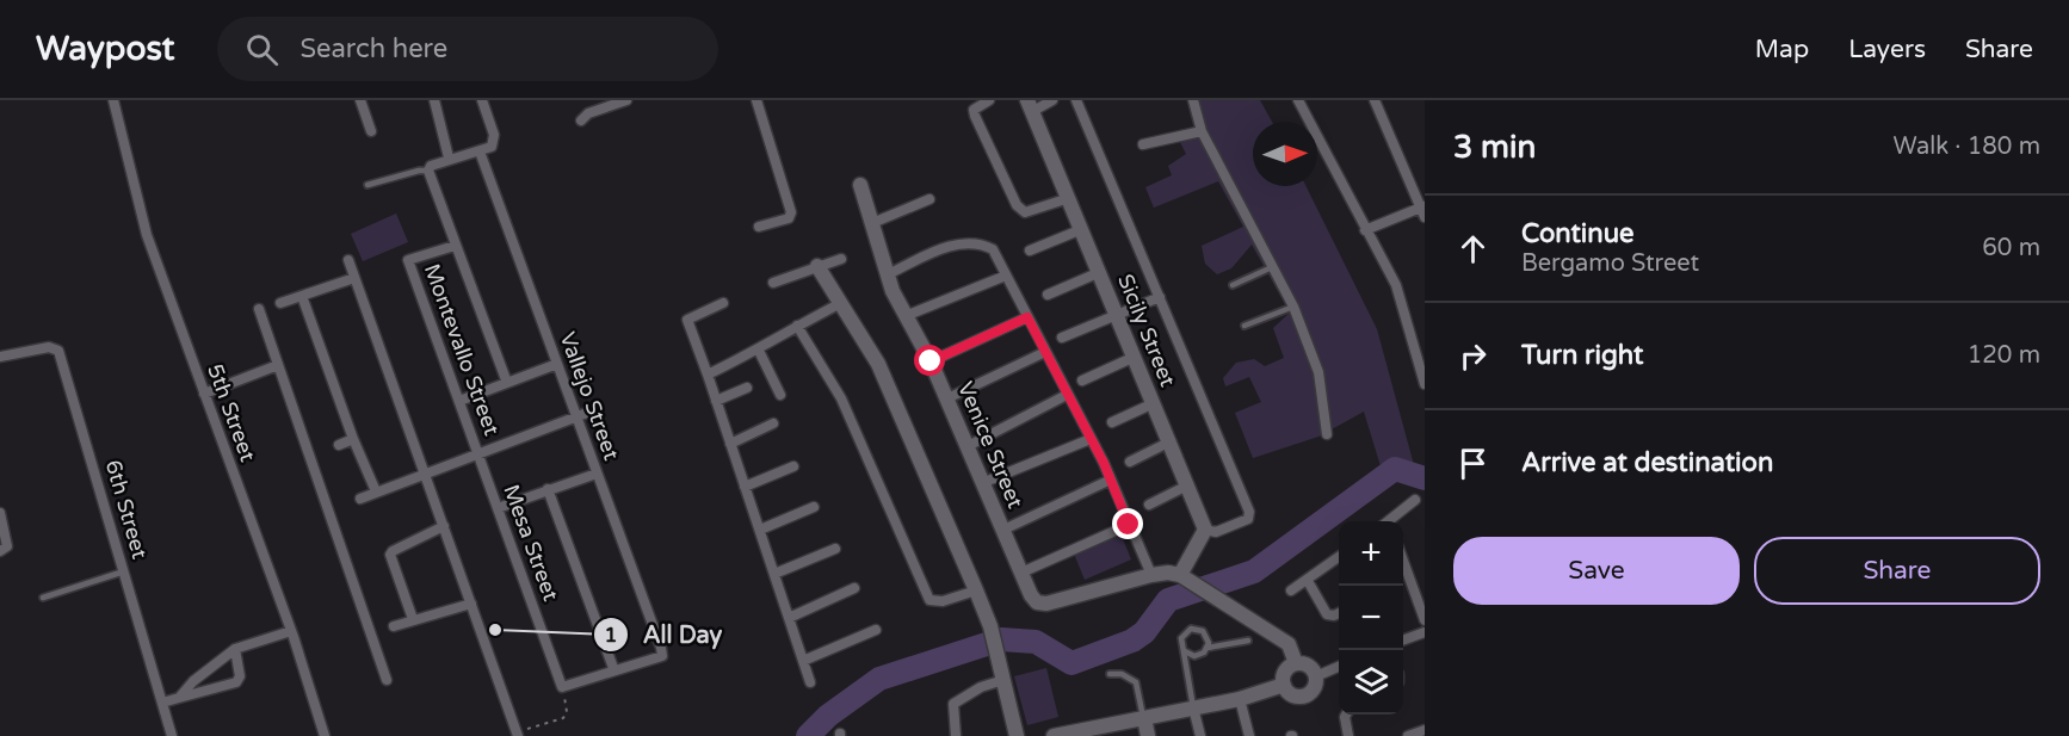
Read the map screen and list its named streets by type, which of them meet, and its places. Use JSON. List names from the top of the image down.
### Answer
{
  "streets": {
    "street": [
      "Sicily Street",
      "Montevallo Street",
      "Vallejo Street",
      "5th Street",
      "Venice Street",
      "6th Street",
      "Mesa Street"
    ]
  },
  "crossings": [
    ["Montevallo Street", "Mesa Street"]
  ],
  "places": ["All Day"],
  "north": "right",
  "page": {
    "header": "Waypost",
    "search": "Search here",
    "nav": ["Map", "Layers", "Share"],
    "heading": ["3 min", "Walk · 180 m"],
    "list": [
      ["Continue", "Bergamo Street", "60 m"],
      ["Turn right", "120 m"],
      "Arrive at destination"
    ],
    "buttons": ["Save", "Share"],
    "map_buttons": ["+", "−"]
  }
}
